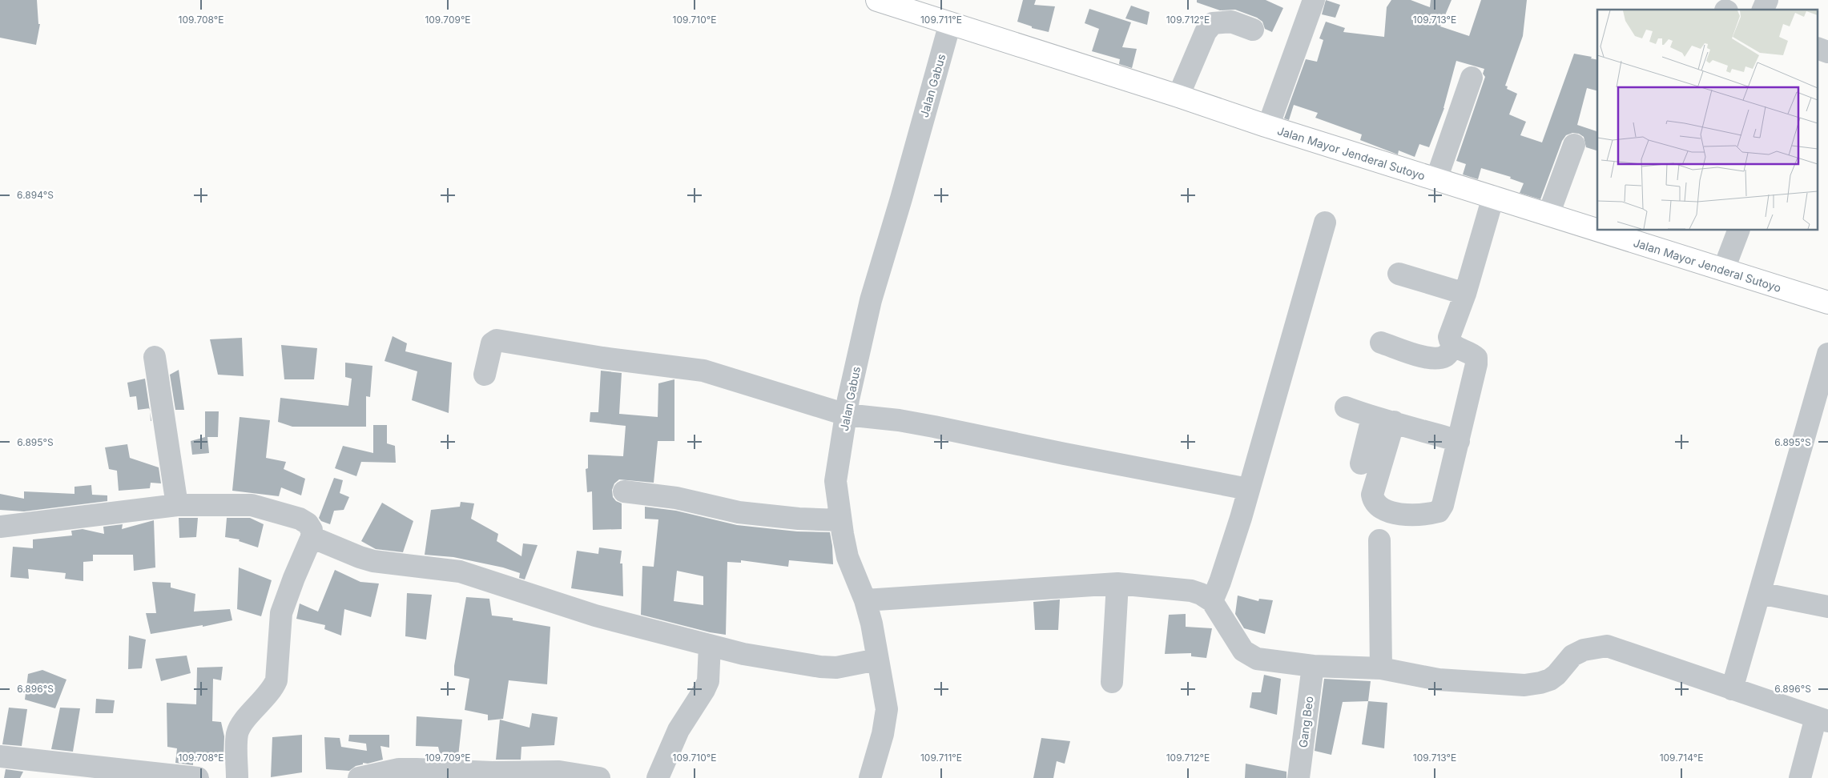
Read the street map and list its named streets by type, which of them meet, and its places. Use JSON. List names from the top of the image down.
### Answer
{
  "streets": {
    "main road": ["Jalan Mayor Jenderal Sutoyo"],
    "street": ["Jalan Gabus", "Gang Beo"]
  },
  "crossings": [
    ["Jalan Gabus", "Jalan Mayor Jenderal Sutoyo"]
  ],
  "coordinates": [
    "109.708°E",
    "109.709°E",
    "109.710°E",
    "109.711°E",
    "109.712°E",
    "109.713°E",
    "6.894°S",
    "6.895°S",
    "6.896°S",
    "109.714°E"
  ]
}
